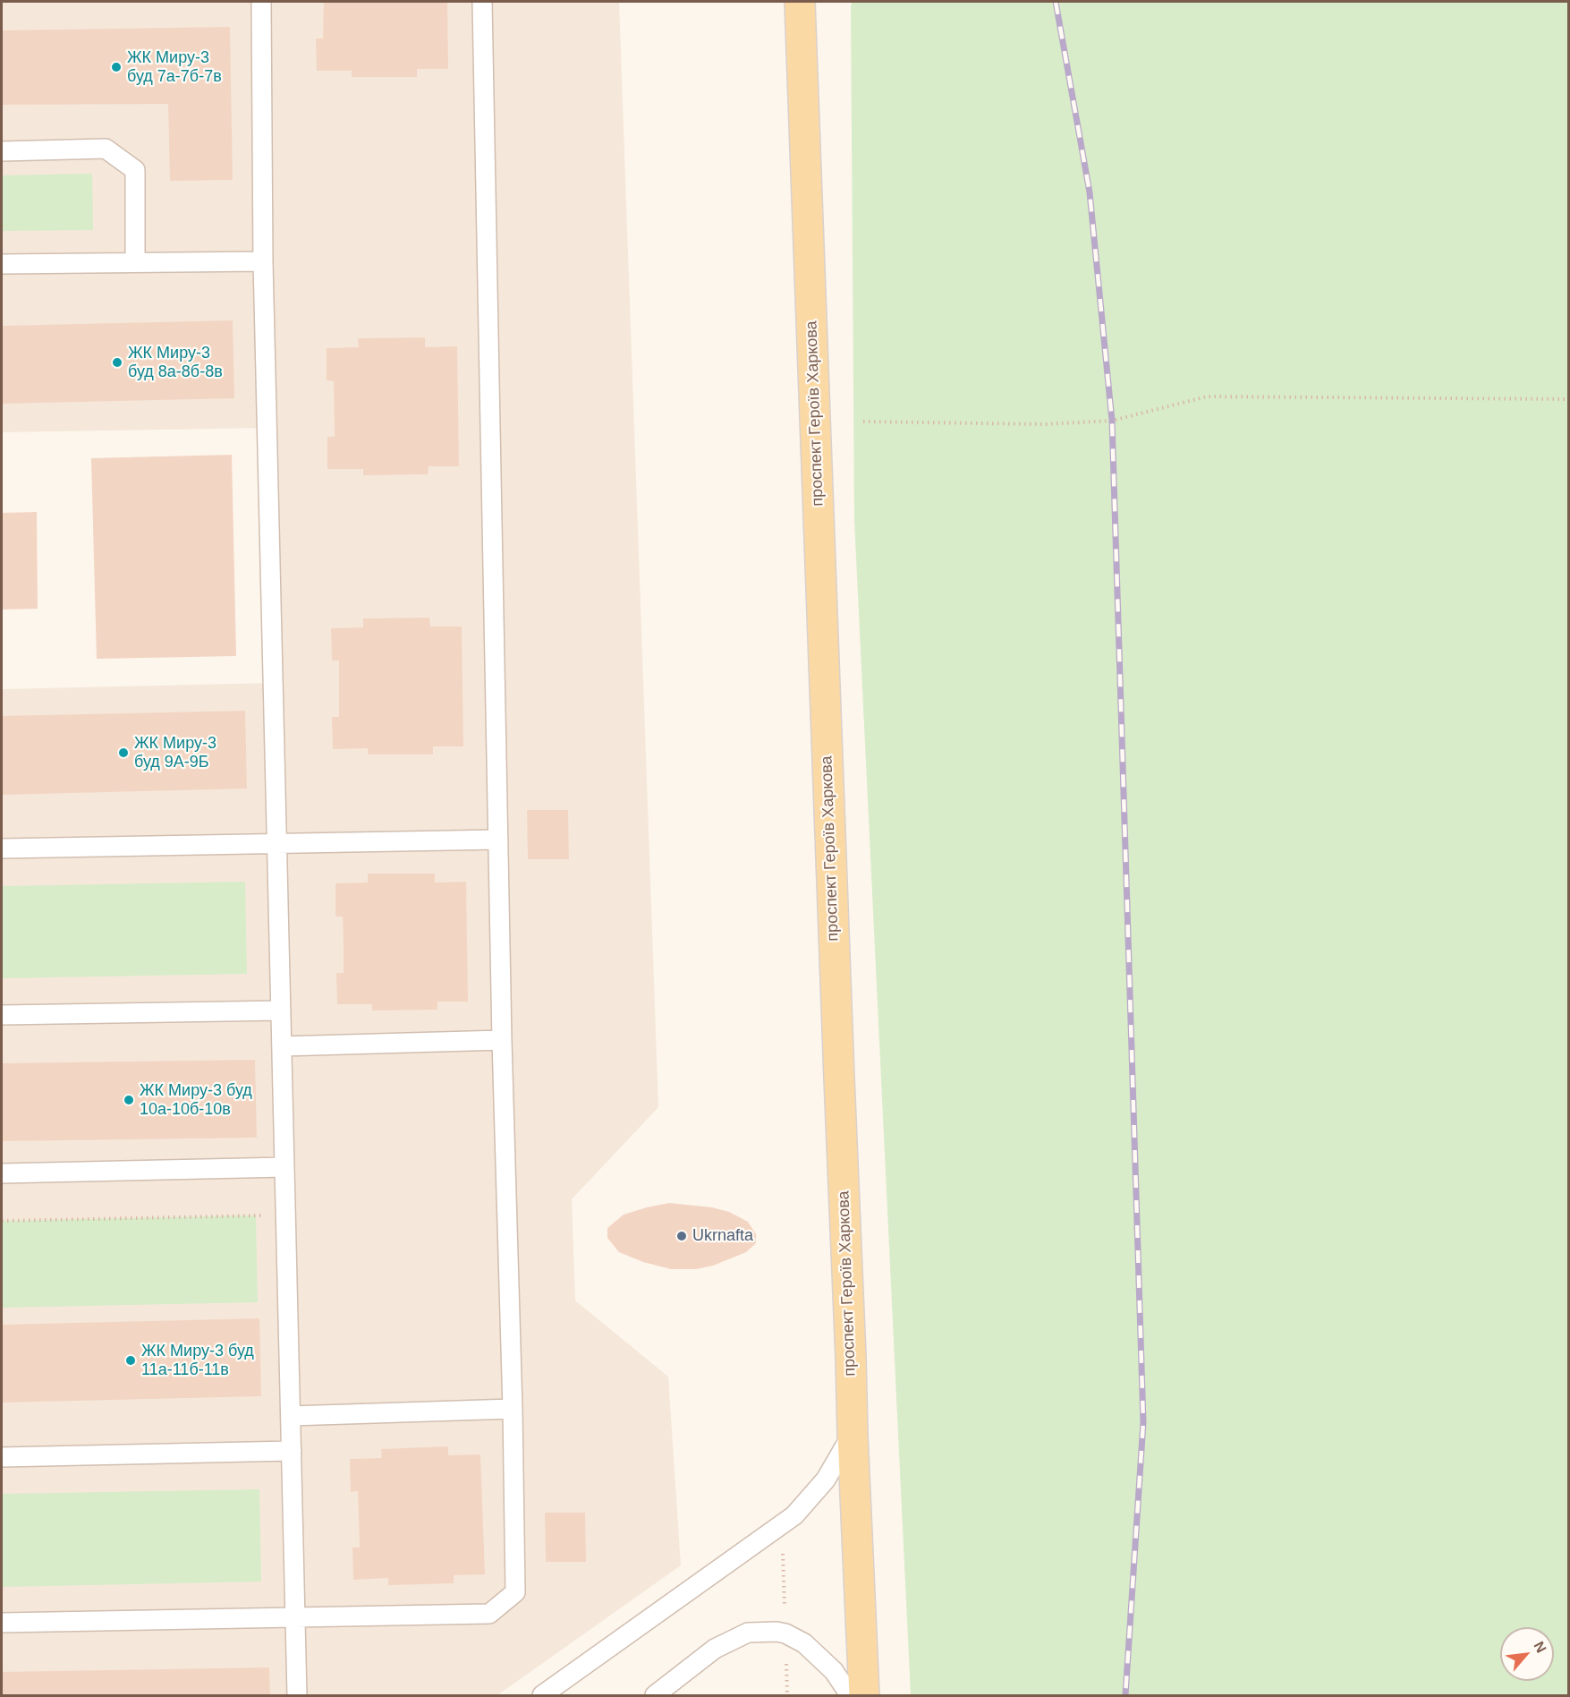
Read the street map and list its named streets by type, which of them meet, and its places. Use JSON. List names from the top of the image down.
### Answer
{
  "streets": {
    "main road": ["проспект Героїв Харкова"]
  },
  "places": [
    "ЖК Миру-3 буд 7а-7б-7в",
    "ЖК Миру-3 буд 8а-8б-8в",
    "ЖК Миру-3 буд 9А-9Б",
    "ЖК Миру-3 буд 10а-10б-10в",
    "Ukrnafta",
    "ЖК Миру-3 буд 11а-11б-11в"
  ],
  "north": "top right"
}
